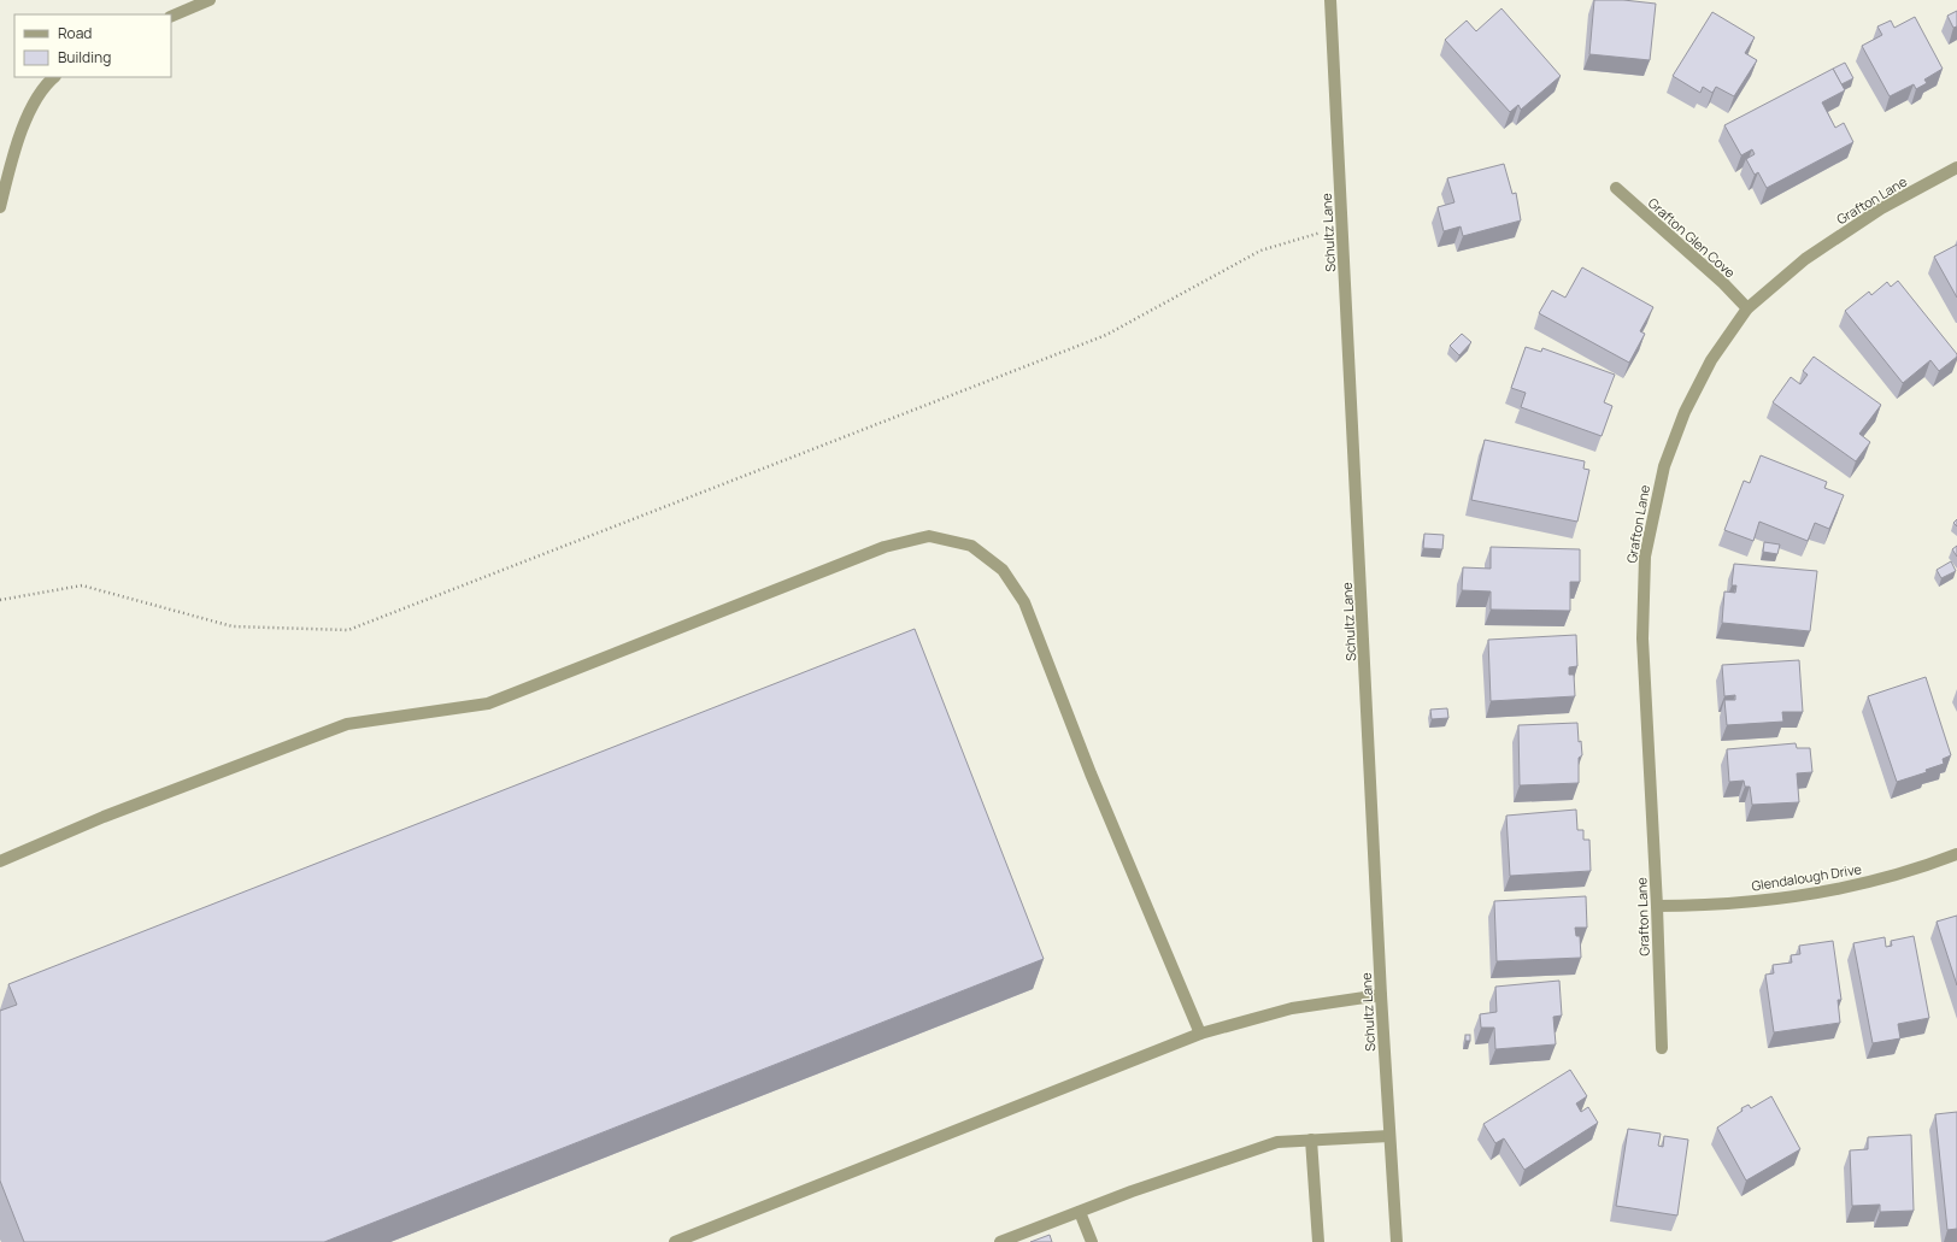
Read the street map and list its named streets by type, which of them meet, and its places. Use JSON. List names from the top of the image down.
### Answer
{
  "streets": {
    "street": [
      "Grafton Lane",
      "Schultz Lane",
      "Grafton Glen Cove",
      "Glendalough Drive"
    ]
  },
  "crossings": [
    ["Grafton Lane", "Grafton Glen Cove"],
    ["Grafton Lane", "Glendalough Drive"]
  ],
  "legend": ["Road", "Building"]
}
